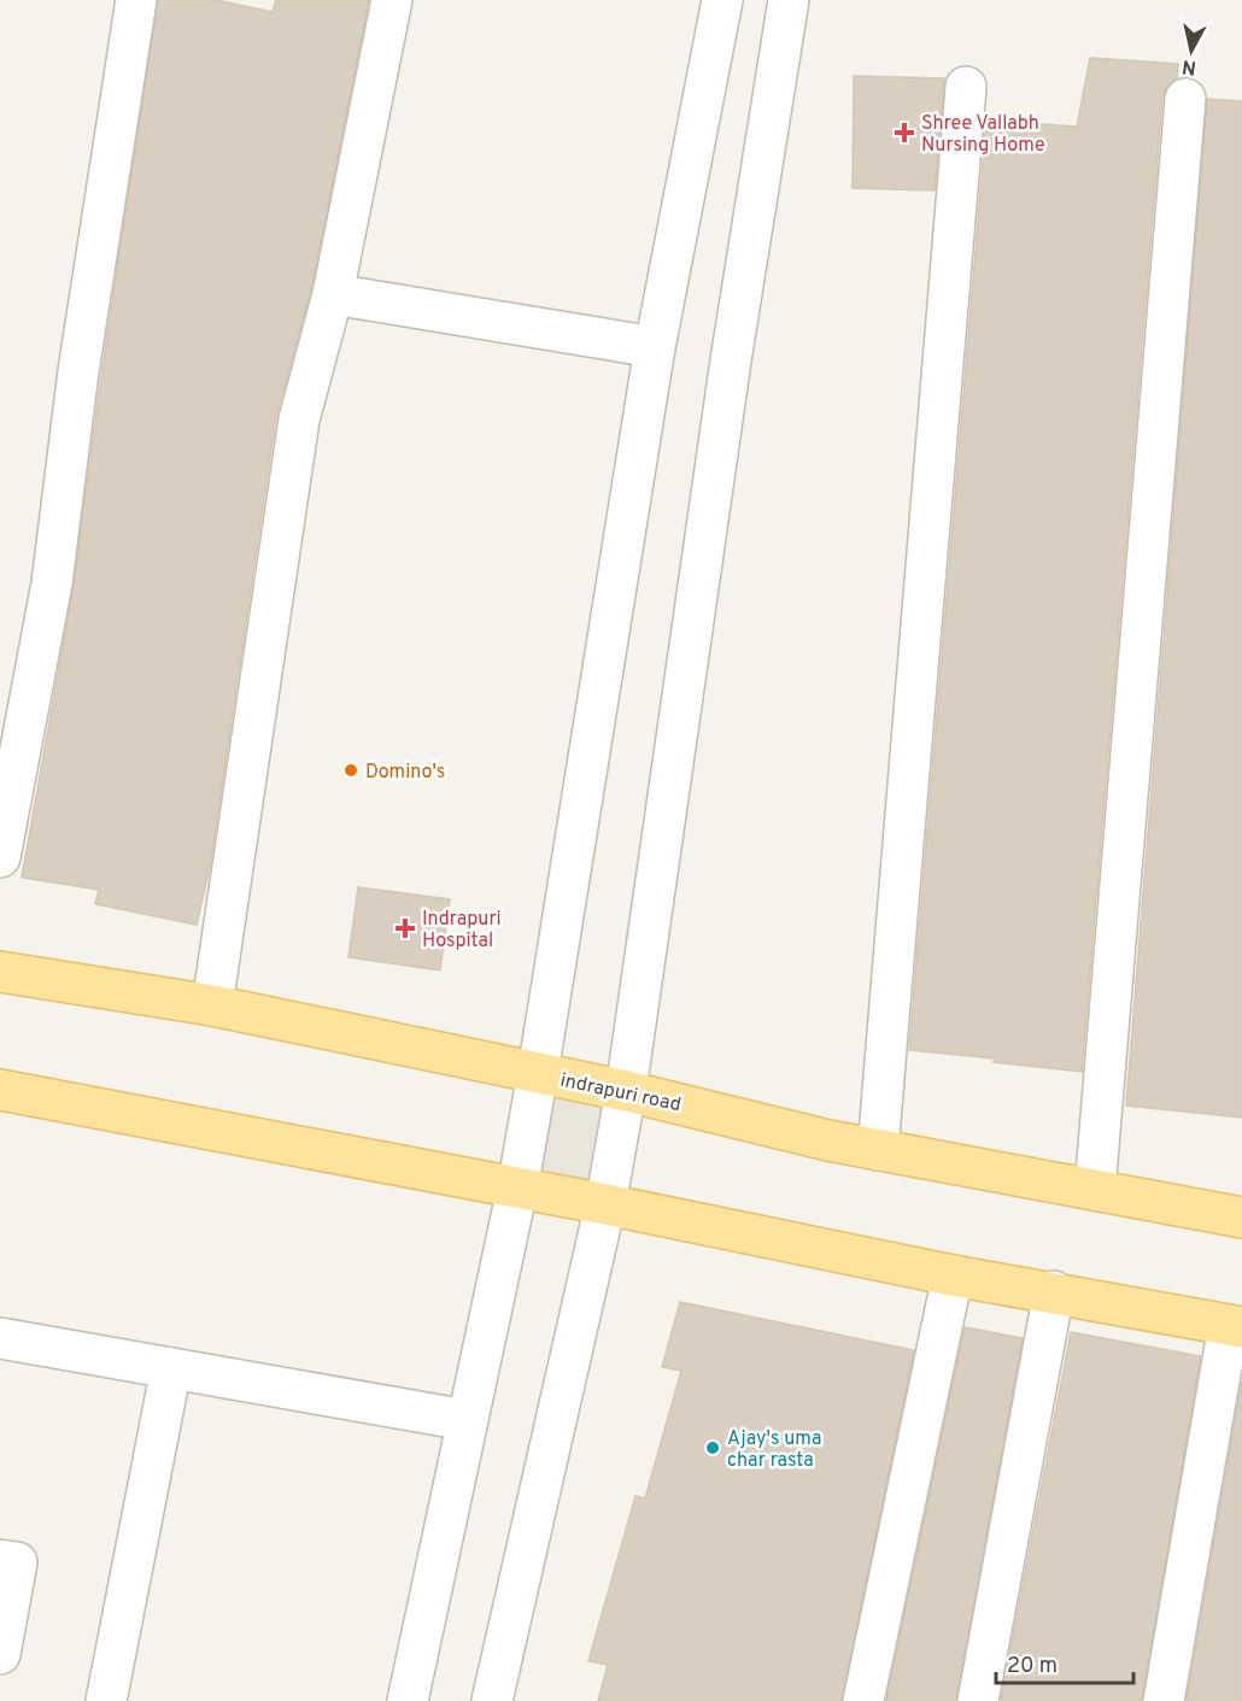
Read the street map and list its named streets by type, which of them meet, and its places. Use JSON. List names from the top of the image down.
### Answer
{
  "streets": {
    "main road": ["indrapuri road"]
  },
  "places": {
    "health": ["Shree Vallabh Nursing Home", "Indrapuri Hospital"],
    "other": ["Domino's", "Ajay's uma char rasta"]
  },
  "scale_bar": "20 m",
  "north": "bottom"
}
